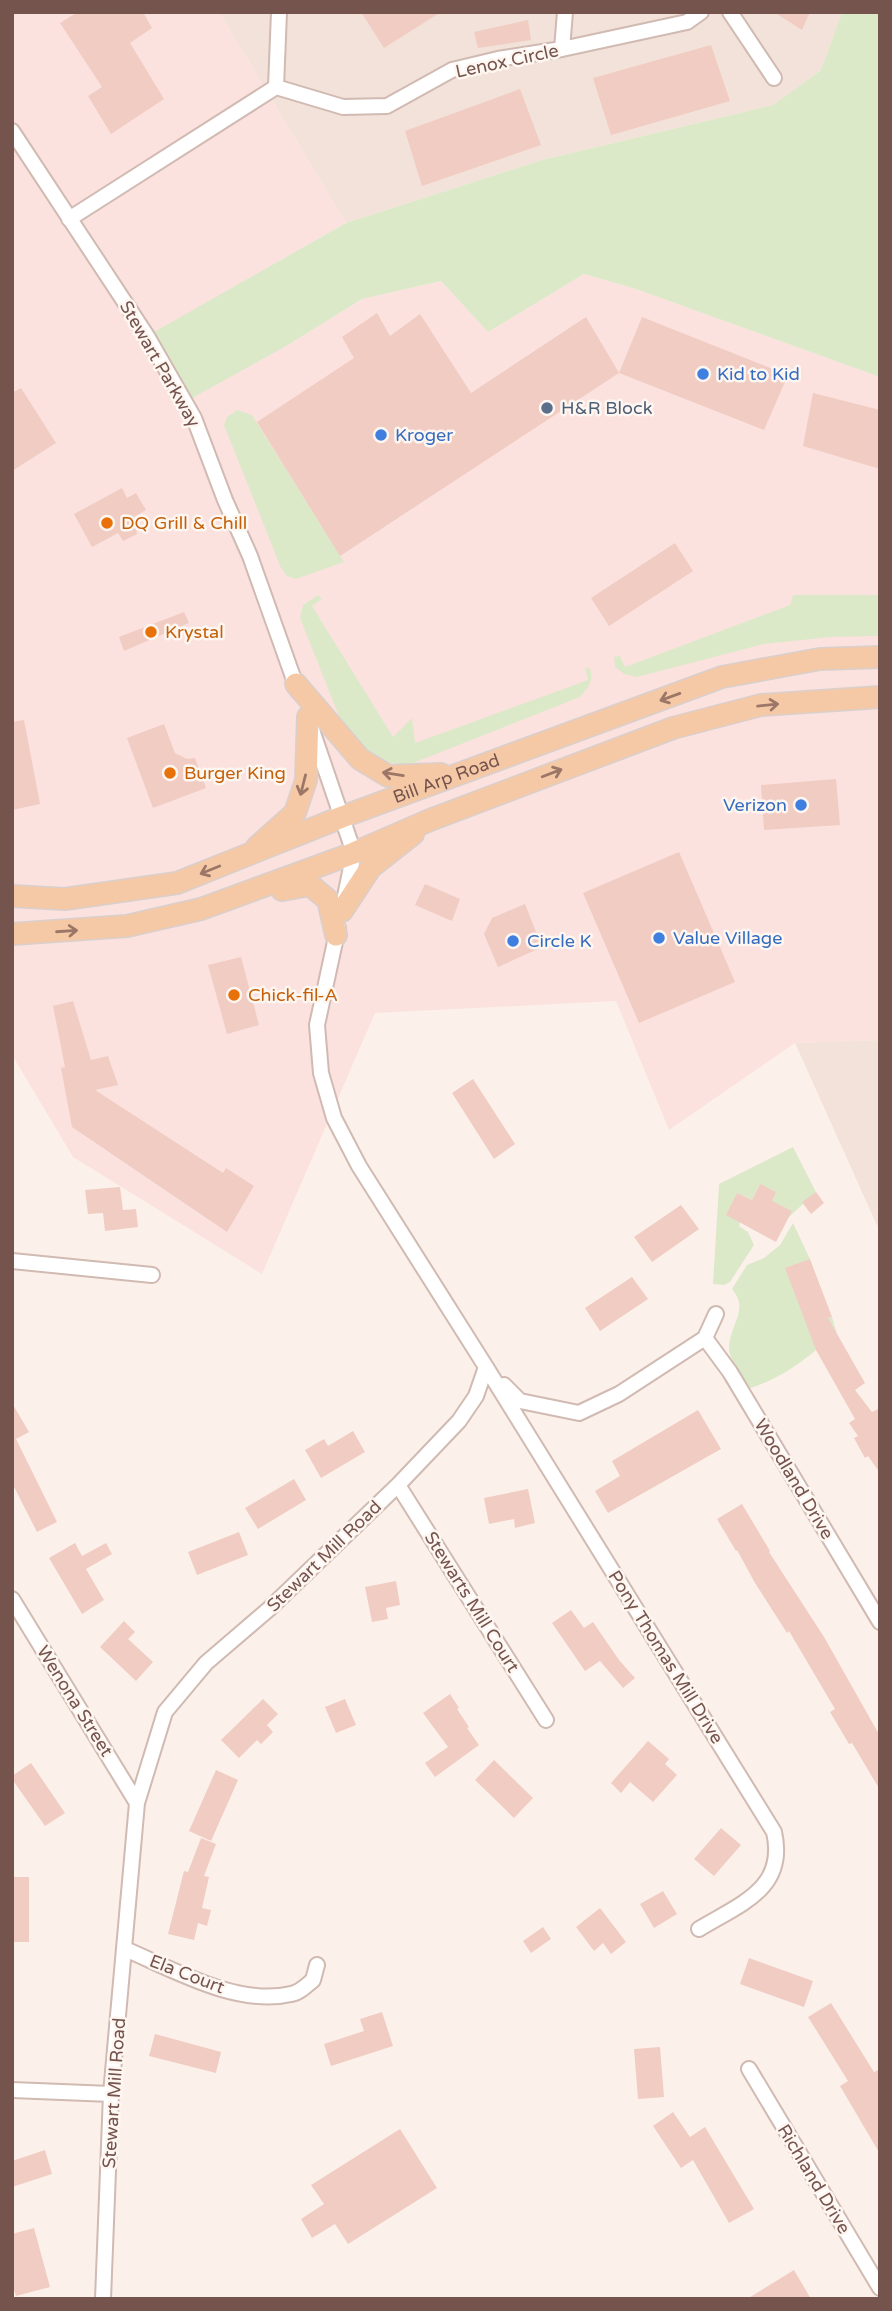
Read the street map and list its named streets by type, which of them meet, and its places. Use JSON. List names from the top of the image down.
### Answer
{
  "streets": {
    "main road": ["Bill Arp Road"],
    "street": [
      "Lenox Circle",
      "Stewart Parkway",
      "Woodland Drive",
      "Stewart Mill Road",
      "Stewarts Mill Court",
      "Pony Thomas Mill Drive",
      "Wenona Street",
      "Ela Court",
      "Richland Drive"
    ]
  },
  "crossings": [
    ["Stewart Parkway", "Bill Arp Road"],
    ["Stewart Mill Road", "Stewarts Mill Court"],
    ["Stewart Mill Road", "Pony Thomas Mill Drive"],
    ["Stewart Mill Road", "Wenona Street"],
    ["Stewart Mill Road", "Ela Court"]
  ],
  "places": [
    "Kid to Kid",
    "H&R Block",
    "Kroger",
    "DQ Grill & Chill",
    "Krystal",
    "Burger King",
    "Verizon",
    "Value Village",
    "Circle K",
    "Chick-fil-A"
  ]
}
